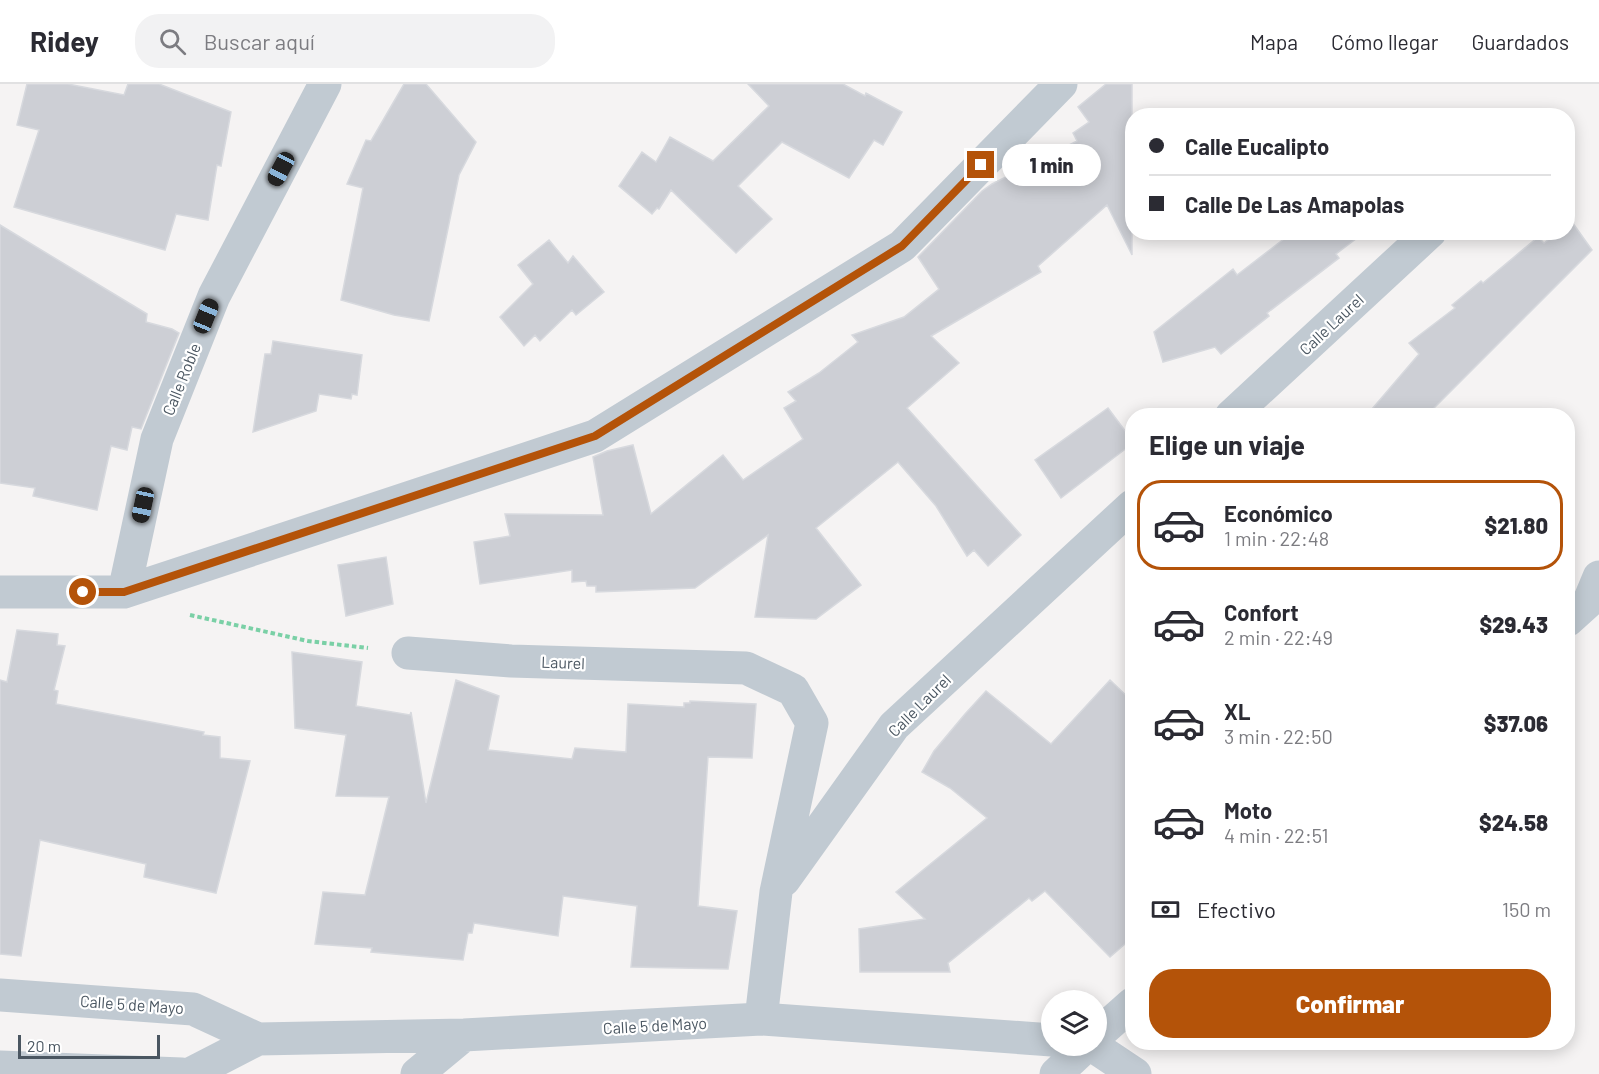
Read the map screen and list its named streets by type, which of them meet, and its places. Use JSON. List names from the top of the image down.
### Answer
{
  "streets": {
    "street": [
      "Calle Laurel",
      "Calle Roble",
      "Laurel",
      "Calle 5 de Mayo"
    ]
  },
  "crossings": [
    ["Calle Laurel", "Laurel"],
    ["Calle Laurel", "Calle 5 de Mayo"]
  ],
  "scale_bar": "20 m",
  "page": {
    "header": "Ridey",
    "search": "Buscar aquí",
    "nav": ["Mapa", "Cómo llegar", "Guardados"],
    "banner": ["Calle Eucalipto", "Calle De Las Amapolas"],
    "bubble": "1 min",
    "heading": "Elige un viaje",
    "list": [
      {
        "name": "Económico",
        "note": "1 min · 22:48",
        "value": "$21.80"
      },
      {
        "name": "Confort",
        "note": "2 min · 22:49",
        "value": "$29.43"
      },
      {
        "name": "XL",
        "note": "3 min · 22:50",
        "value": "$37.06"
      },
      {
        "name": "Moto",
        "note": "4 min · 22:51",
        "value": "$24.58"
      }
    ],
    "pay": ["Efectivo", "150 m"],
    "buttons": "Confirmar",
    "scale": "20 m"
  }
}
